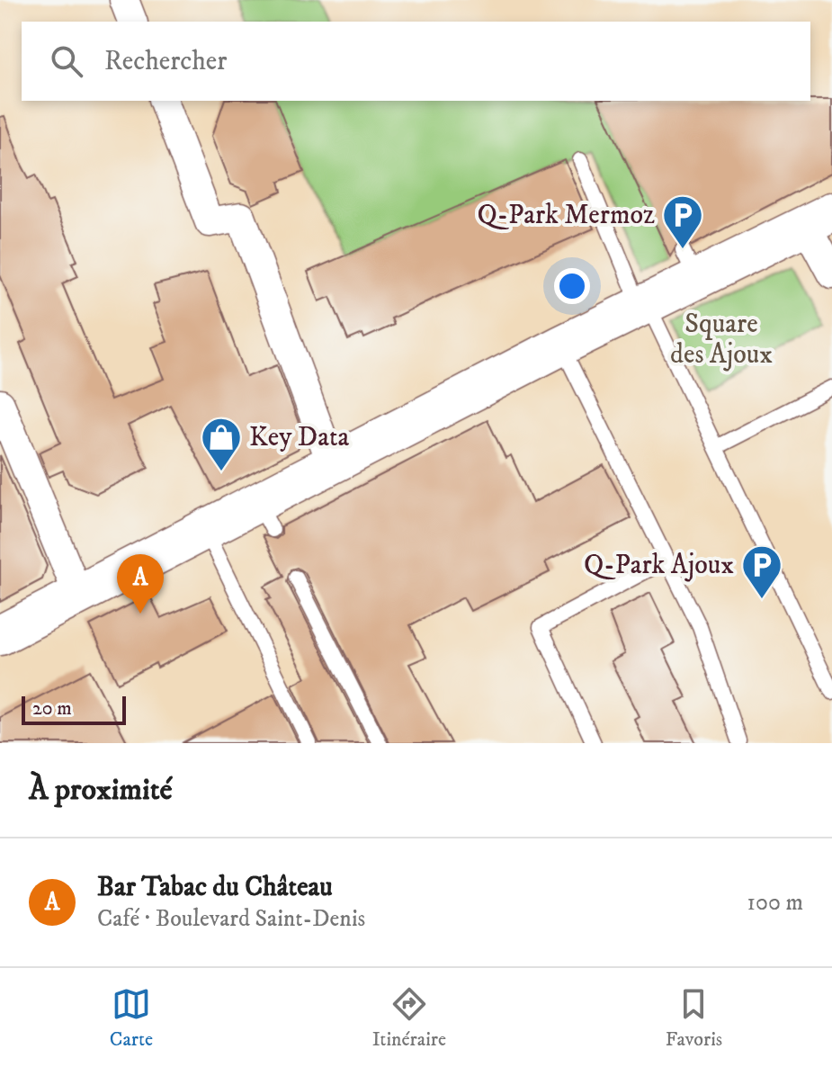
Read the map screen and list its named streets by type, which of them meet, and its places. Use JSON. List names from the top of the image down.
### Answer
{
  "parks": ["Square des Ajoux"],
  "places": {
    "parking": ["Q-Park Mermoz", "Q-Park Ajoux"],
    "shop": ["Key Data"]
  },
  "scale_bar": "20 m",
  "page": {
    "search": "Rechercher",
    "pins": "A",
    "scale": "20 m",
    "heading": "À proximité",
    "list": [
      {
        "mark": "A",
        "name": "Bar Tabac du Château",
        "note": "Café · Boulevard Saint-Denis",
        "value": "100 m"
      }
    ],
    "nav": ["Carte", "Itinéraire", "Favoris"]
  }
}
